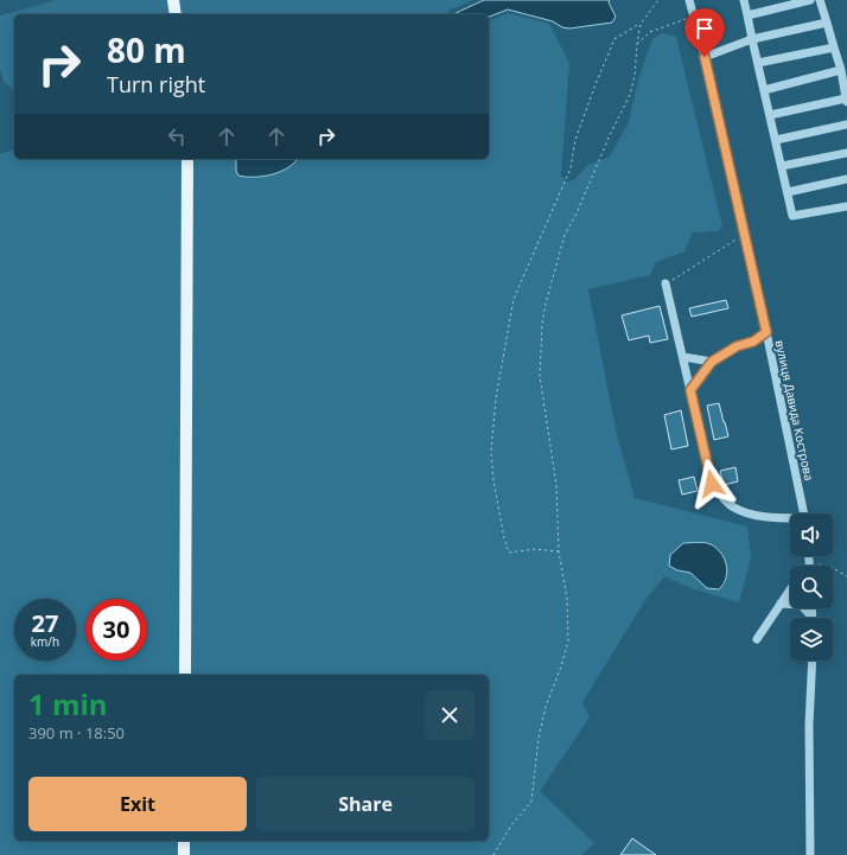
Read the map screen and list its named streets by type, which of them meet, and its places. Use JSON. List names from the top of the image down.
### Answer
{
  "streets": {
    "street": ["вулиця Давида Кострова"]
  },
  "page": {
    "turn": ["80 m", "Turn right"],
    "speed": "27 km/h",
    "limit": "30",
    "heading": ["1 min", "390 m · 18:50"],
    "buttons": ["Exit", "Share"]
  }
}
